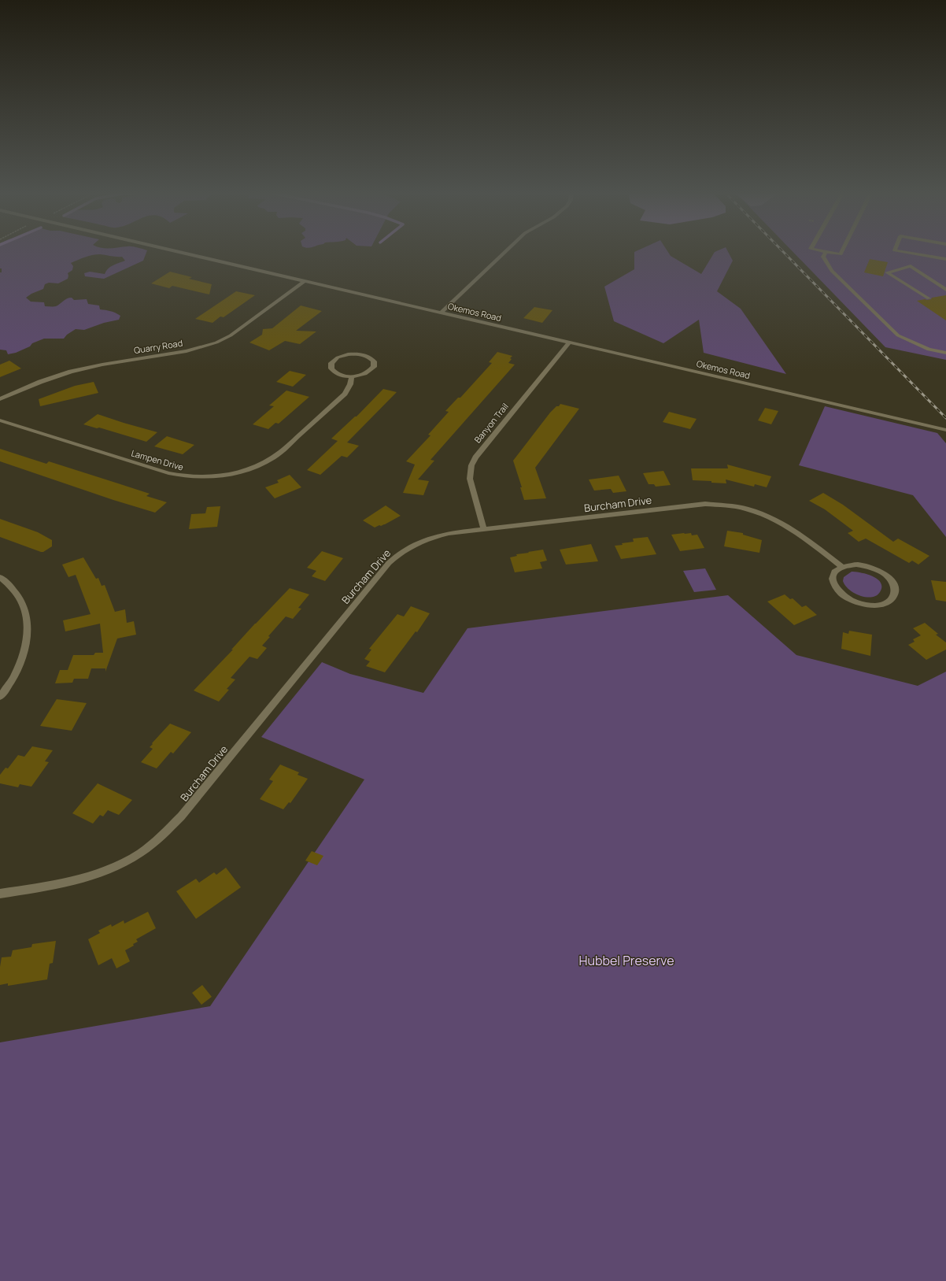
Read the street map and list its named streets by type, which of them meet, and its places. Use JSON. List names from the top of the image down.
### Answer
{
  "streets": {
    "street": [
      "Okemos Road",
      "Quarry Road",
      "Banyon Trail",
      "Lampen Drive",
      "Burcham Drive"
    ]
  },
  "crossings": [
    ["Okemos Road", "Quarry Road"],
    ["Okemos Road", "Banyon Trail"],
    ["Banyon Trail", "Burcham Drive"]
  ],
  "parks": ["Hubbel Preserve"]
}
